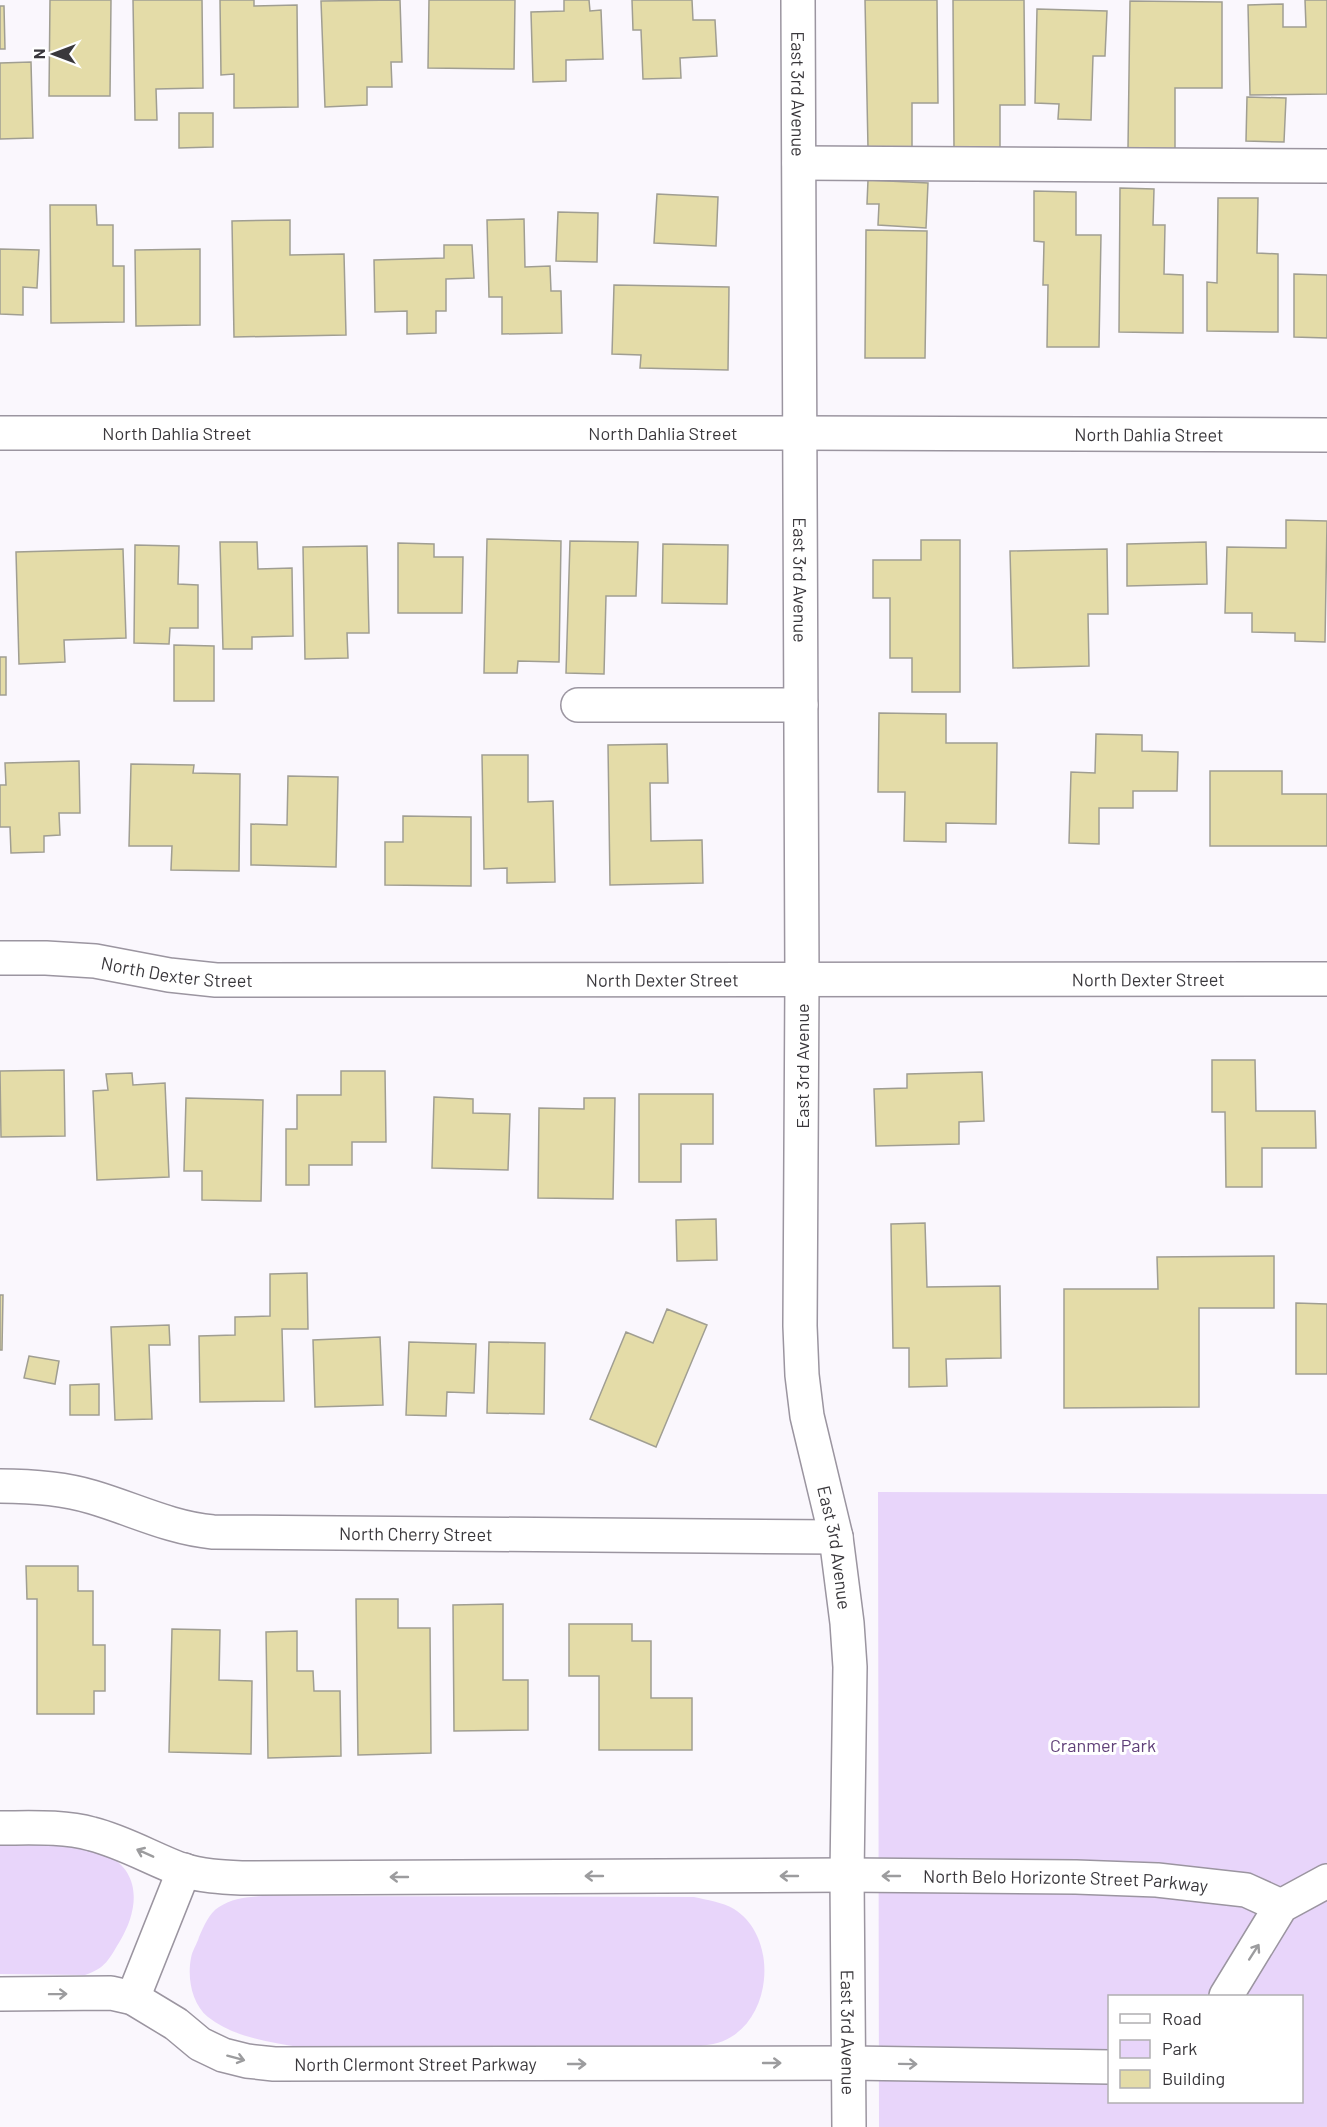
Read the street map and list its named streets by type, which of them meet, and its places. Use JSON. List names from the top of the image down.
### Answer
{
  "streets": {
    "street": [
      "East 3rd Avenue",
      "North Dahlia Street",
      "North Dexter Street",
      "North Cherry Street",
      "North Belo Horizonte Street Parkway",
      "North Clermont Street Parkway"
    ]
  },
  "crossings": [
    ["East 3rd Avenue", "North Dahlia Street"],
    ["East 3rd Avenue", "North Dexter Street"],
    ["East 3rd Avenue", "North Cherry Street"],
    ["East 3rd Avenue", "North Belo Horizonte Street Parkway"],
    ["East 3rd Avenue", "North Clermont Street Parkway"]
  ],
  "parks": ["Cranmer Park"],
  "legend": ["Road", "Park", "Building"],
  "north": "left"
}
